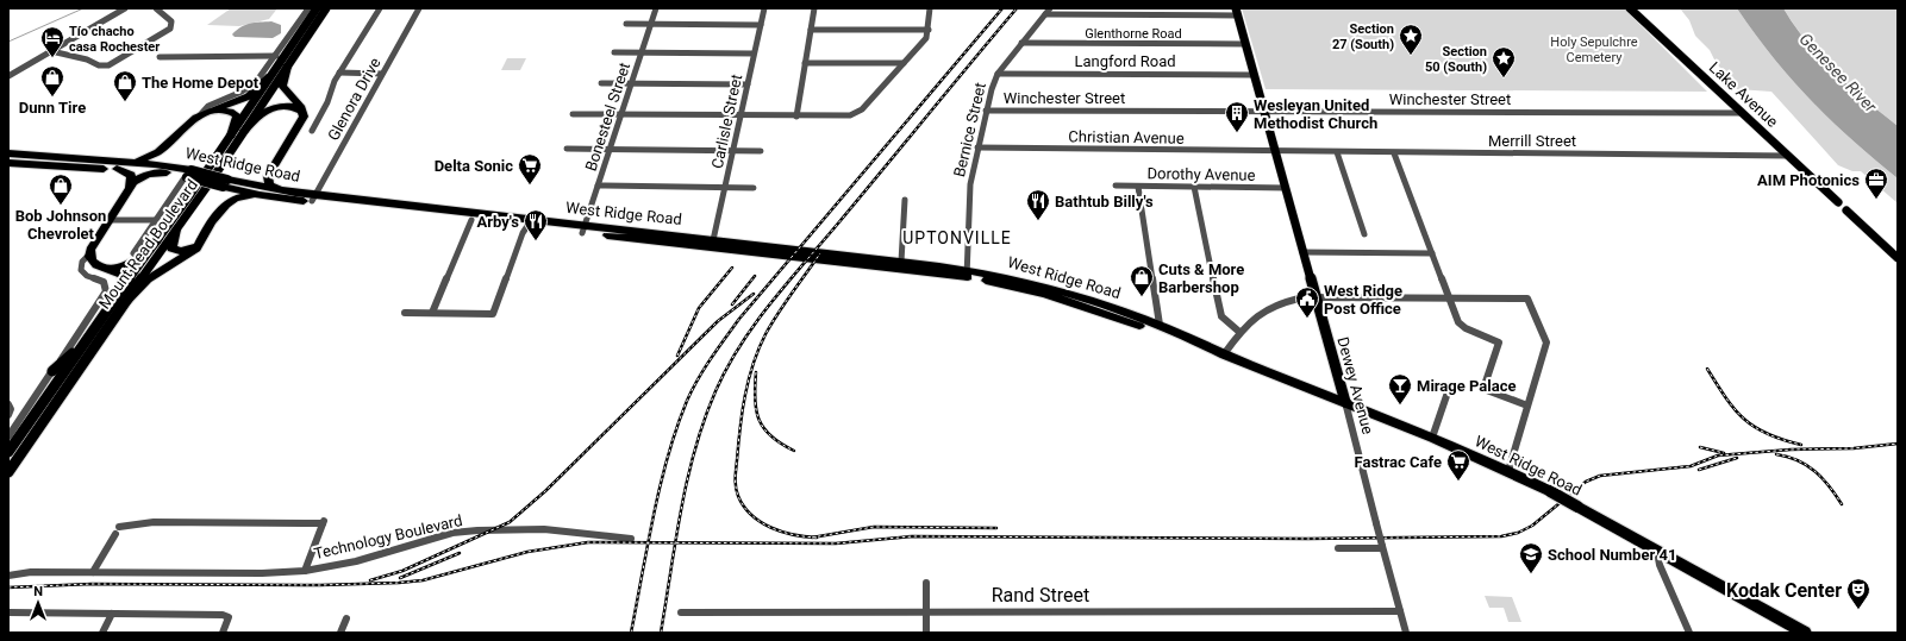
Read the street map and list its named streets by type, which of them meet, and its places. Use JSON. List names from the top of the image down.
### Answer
{
  "streets": {
    "highway": ["West Ridge Road"],
    "main road": ["Lake Avenue", "Mount Read Boulevard", "Dewey Avenue"],
    "street": [
      "Glenthorne Road",
      "Langford Road",
      "Winchester Street",
      "Glenora Drive",
      "Bonesteel Street",
      "Carlisle Street",
      "Bernice Street",
      "Christian Avenue",
      "Merrill Street",
      "Dorothy Avenue",
      "Technology Boulevard",
      "Rand Street"
    ]
  },
  "crossings": [
    ["Glenthorne Road", "Bernice Street"],
    ["Glenthorne Road", "Dewey Avenue"],
    ["Langford Road", "Bernice Street"],
    ["Langford Road", "Dewey Avenue"],
    ["Lake Avenue", "Winchester Street"],
    ["Lake Avenue", "Merrill Street"],
    ["Winchester Street", "Bernice Street"],
    ["Winchester Street", "Dewey Avenue"],
    ["Glenora Drive", "West Ridge Road"],
    ["Bonesteel Street", "West Ridge Road"],
    ["Carlisle Street", "West Ridge Road"],
    ["Bernice Street", "Christian Avenue"],
    ["Bernice Street", "West Ridge Road"],
    ["Christian Avenue", "Merrill Street"],
    ["Christian Avenue", "Dewey Avenue"],
    ["Merrill Street", "Dewey Avenue"],
    ["West Ridge Road", "Mount Read Boulevard"],
    ["West Ridge Road", "Dewey Avenue"],
    ["Dorothy Avenue", "Dewey Avenue"],
    ["Dewey Avenue", "Rand Street"]
  ],
  "districts": ["UPTONVILLE"],
  "water": ["Genesee River"],
  "parks": ["Holy Sepulchre Cemetery"],
  "places": {
    "place": ["Section 27 (South)", "Section 50 (South)"],
    "hotel": ["Tío chacho casa Rochester"],
    "shop": [
      "Dunn Tire",
      "The Home Depot",
      "Bob Johnson Chevrolet",
      "Cuts & More Barbershop"
    ],
    "building": ["Wesleyan United Methodist Church"],
    "supermarket": ["Delta Sonic", "Fastrac Cafe"],
    "office": ["AIM Photonics"],
    "restaurant": ["Bathtub Billy's", "Arby's"],
    "public building": ["West Ridge Post Office"],
    "bar": ["Mirage Palace"],
    "school or university": ["School Number 41"],
    "theatre": ["Kodak Center"]
  },
  "north": "top"
}
